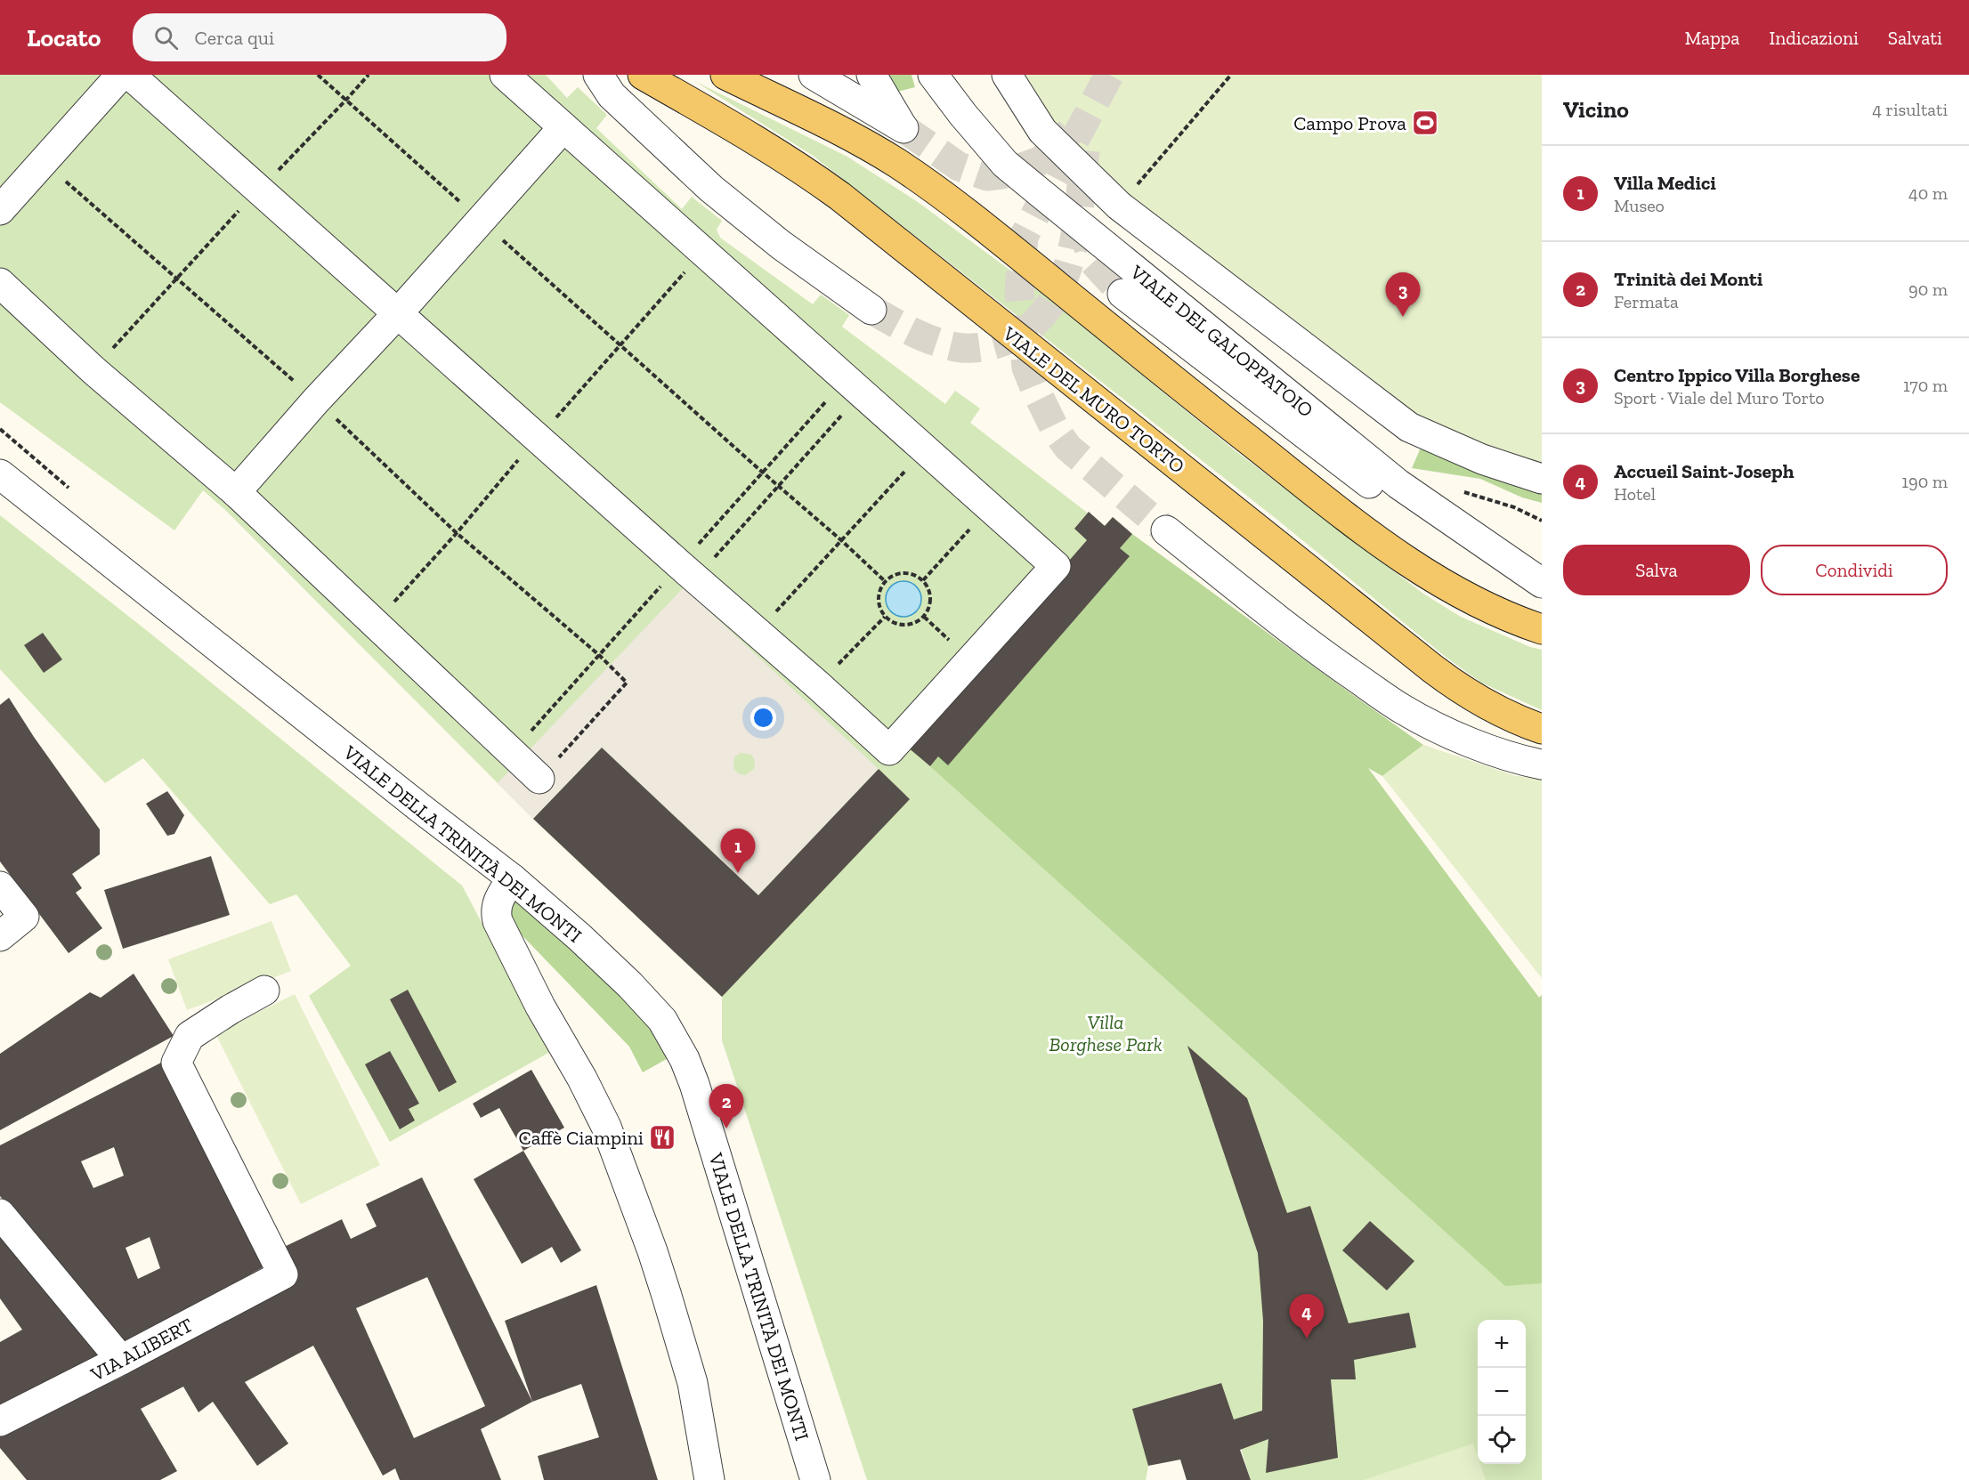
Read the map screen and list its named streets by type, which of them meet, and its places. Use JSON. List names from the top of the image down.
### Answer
{
  "streets": {
    "main road": ["VIALE DEL MURO TORTO"],
    "street": ["VIALE DEL GALOPPATOIO", "VIALE DELLA TRINITÀ DEI MONTI", "VIA ALIBERT"]
  },
  "parks": ["Villa Borghese Park"],
  "places": {
    "sports": ["Campo Prova"],
    "restaurant": ["Caffè Ciampini"]
  },
  "page": {
    "header": "Locato",
    "search": "Cerca qui",
    "nav": ["Mappa", "Indicazioni", "Salvati"],
    "heading": ["Vicino", "4 risultati"],
    "list": [
      {
        "mark": "1",
        "name": "Villa Medici",
        "note": "Museo",
        "value": "40 m"
      },
      {
        "mark": "2",
        "name": "Trinità dei Monti",
        "note": "Fermata",
        "value": "90 m"
      },
      {
        "mark": "3",
        "name": "Centro Ippico Villa Borghese",
        "note": "Sport · Viale del Muro Torto",
        "value": "170 m"
      },
      {
        "mark": "4",
        "name": "Accueil Saint-Joseph",
        "note": "Hotel",
        "value": "190 m"
      }
    ],
    "pins": [
      "3",
      "1",
      "2",
      "4"
    ],
    "buttons": ["Salva", "Condividi"],
    "map_buttons": ["+", "−"]
  }
}
